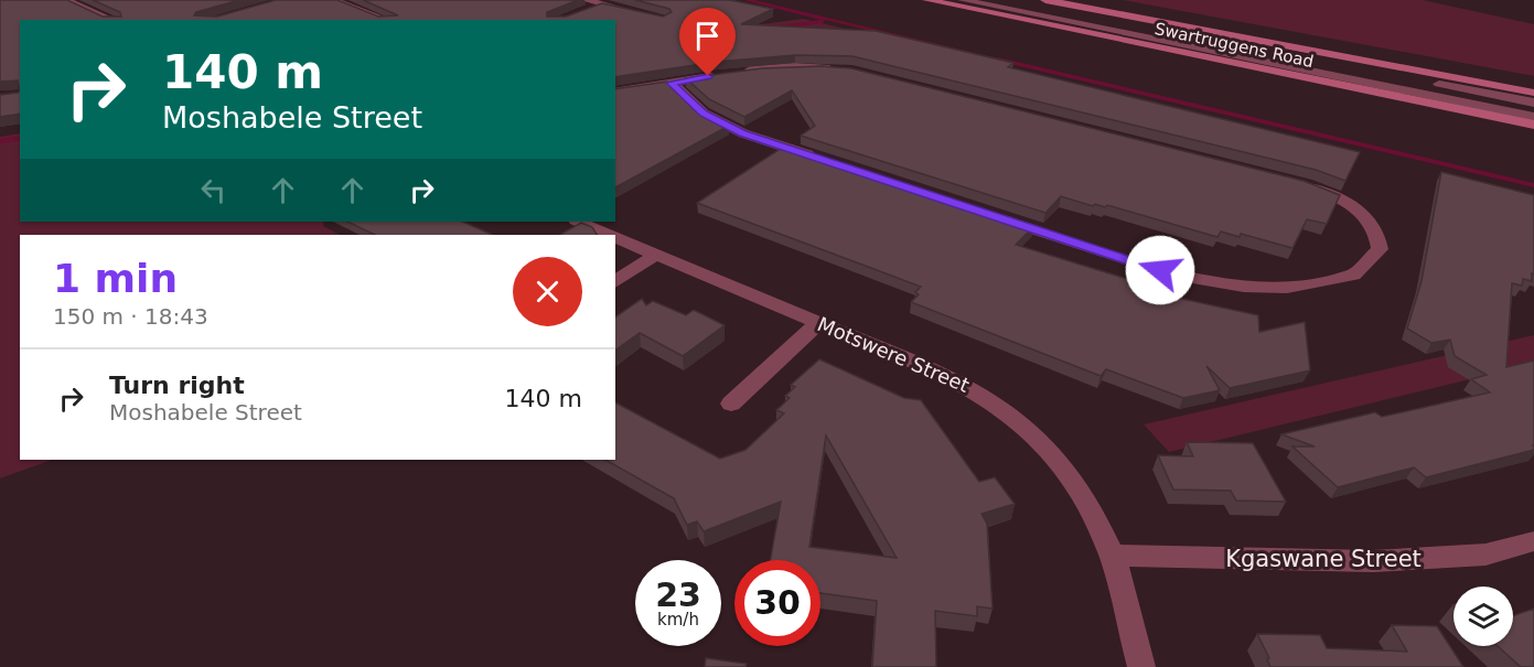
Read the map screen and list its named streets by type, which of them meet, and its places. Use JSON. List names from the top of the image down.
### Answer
{
  "streets": {
    "main road": ["Swartruggens Road"],
    "street": ["Motswere Street", "Kgaswane Street"]
  },
  "crossings": [
    ["Motswere Street", "Kgaswane Street"]
  ],
  "page": {
    "turn": ["140 m", "Moshabele Street"],
    "heading": ["1 min", "150 m · 18:43"],
    "list": [
      {
        "name": "Turn right",
        "note": "Moshabele Street",
        "value": "140 m"
      }
    ],
    "speed": "23 km/h",
    "limit": "30"
  }
}
